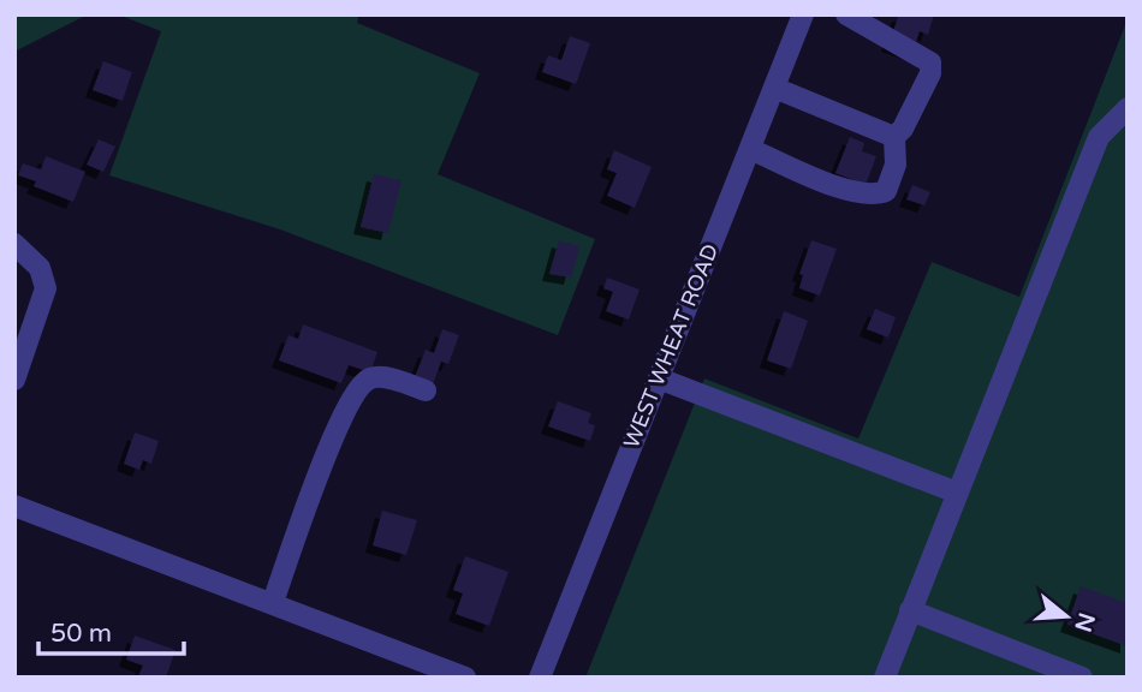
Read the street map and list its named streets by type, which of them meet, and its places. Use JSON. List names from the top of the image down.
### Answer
{
  "streets": {
    "street": ["WEST WHEAT ROAD"]
  },
  "scale_bar": "50 m",
  "north": "right"
}
